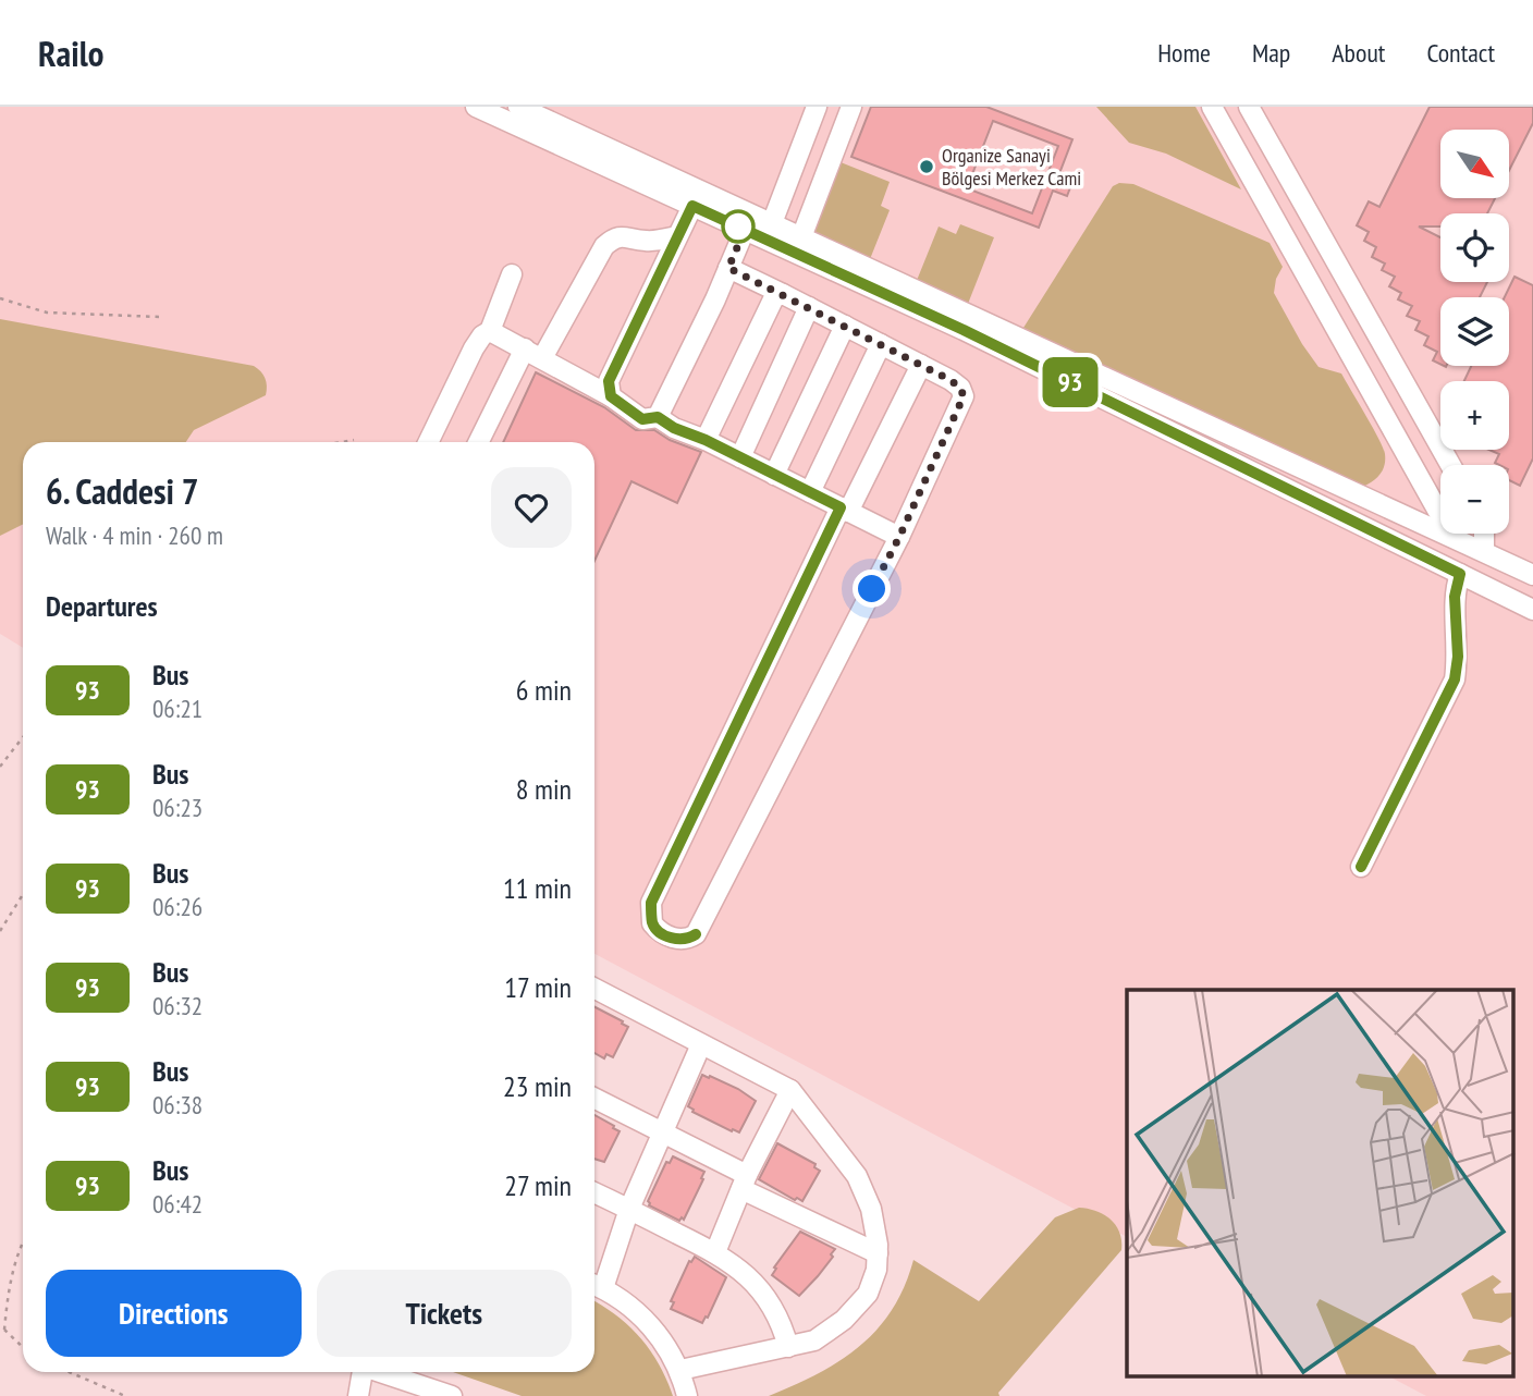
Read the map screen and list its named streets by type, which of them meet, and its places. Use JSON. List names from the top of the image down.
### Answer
{
  "places": ["Organize Sanayi Bölgesi Merkez Cami"],
  "lines": ["bus line 93"],
  "north": "bottom right",
  "page": {
    "header": "Railo",
    "nav": [
      "Home",
      "Map",
      "About",
      "Contact"
    ],
    "on_map": "93",
    "map_buttons": ["+", "−"],
    "heading": [
      ["6. Caddesi 7", "Walk · 4 min · 260 m"],
      "Departures"
    ],
    "list": [
      {
        "mark": "93",
        "name": "Bus",
        "note": "06:21",
        "value": "6 min"
      },
      {
        "mark": "93",
        "name": "Bus",
        "note": "06:23",
        "value": "8 min"
      },
      {
        "mark": "93",
        "name": "Bus",
        "note": "06:26",
        "value": "11 min"
      },
      {
        "mark": "93",
        "name": "Bus",
        "note": "06:32",
        "value": "17 min"
      },
      {
        "mark": "93",
        "name": "Bus",
        "note": "06:38",
        "value": "23 min"
      },
      {
        "mark": "93",
        "name": "Bus",
        "note": "06:42",
        "value": "27 min"
      }
    ],
    "buttons": ["Directions", "Tickets"]
  }
}
